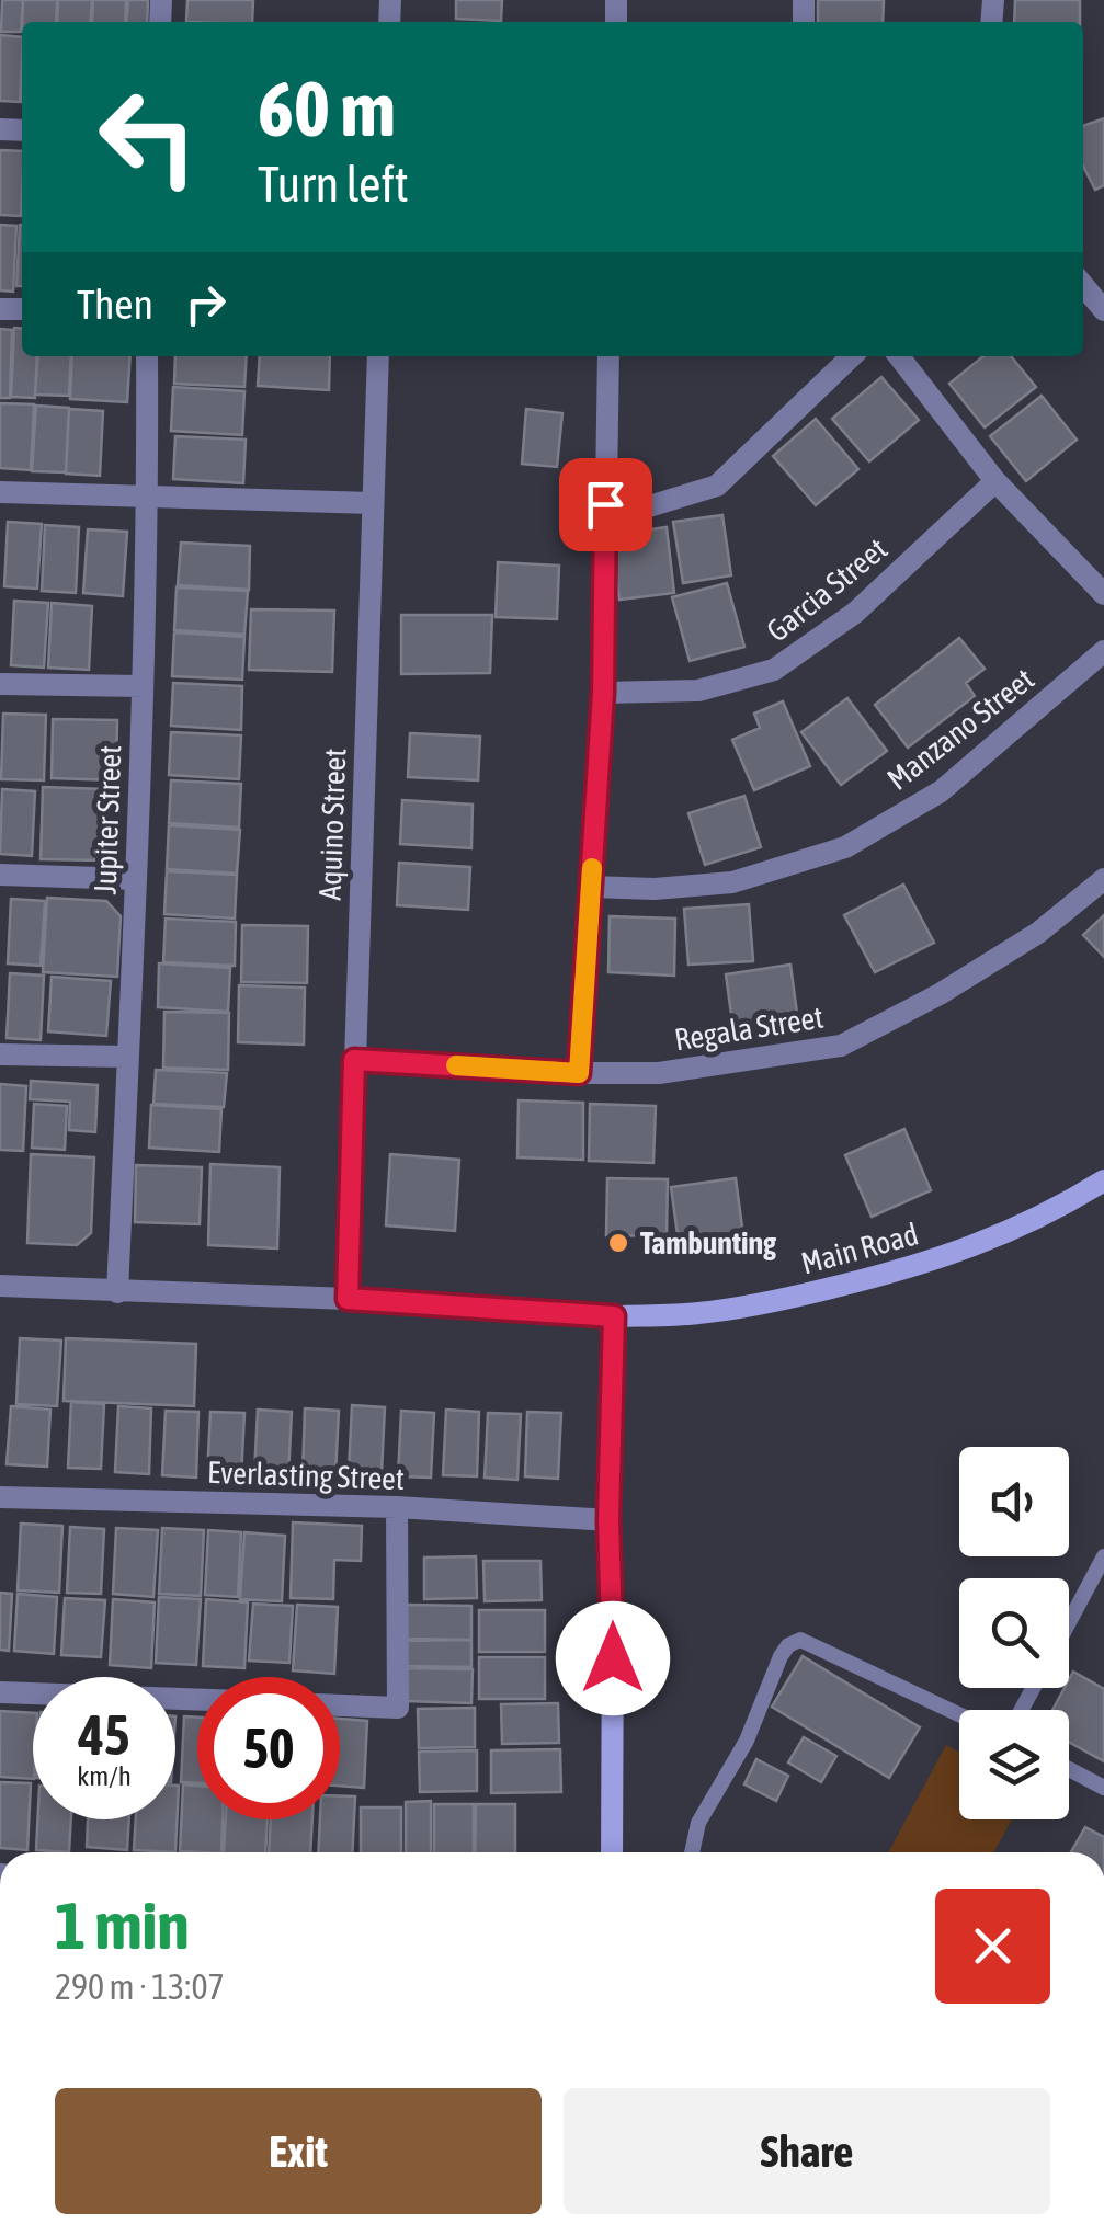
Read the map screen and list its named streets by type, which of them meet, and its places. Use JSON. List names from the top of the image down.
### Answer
{
  "streets": {
    "main road": ["Main Road"],
    "street": [
      "Garcia Street",
      "Manzano Street",
      "Jupiter Street",
      "Aquino Street",
      "Regala Street",
      "Everlasting Street"
    ]
  },
  "crossings": [
    ["Aquino Street", "Regala Street"]
  ],
  "places": ["Tambunting"],
  "page": {
    "turn": ["60 m", "Turn left"],
    "then": "Then",
    "speed": "45 km/h",
    "limit": "50",
    "heading": ["1 min", "290 m · 13:07"],
    "buttons": ["Exit", "Share"]
  }
}
